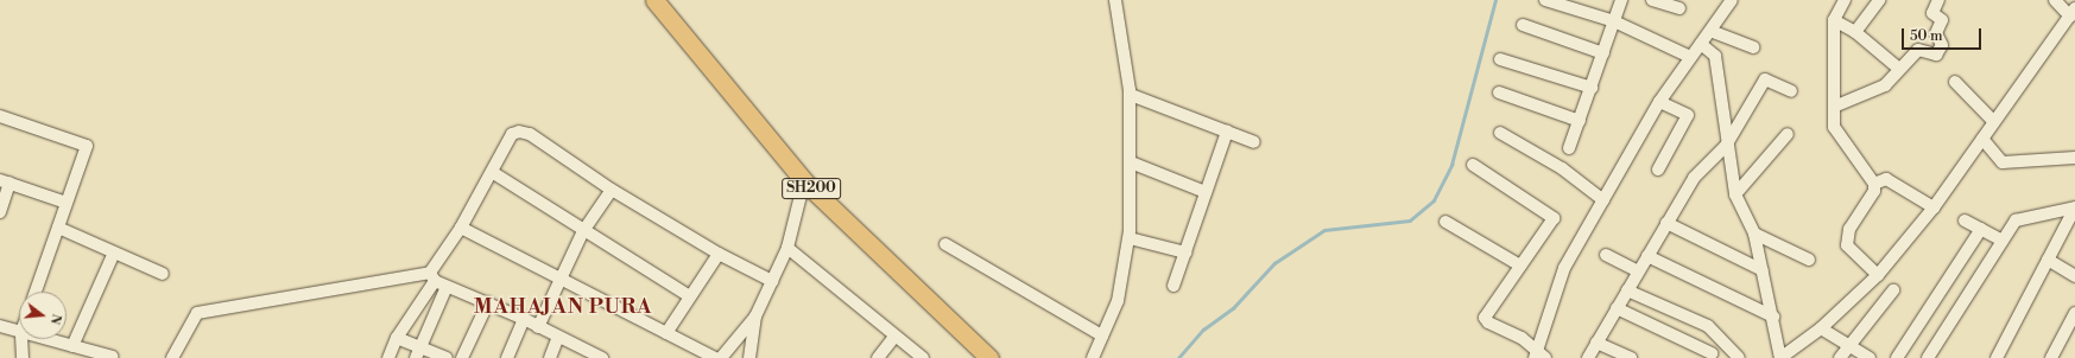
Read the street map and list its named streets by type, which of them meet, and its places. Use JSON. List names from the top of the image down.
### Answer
{
  "streets": {
    "main road": ["SH200"]
  },
  "districts": ["MAHAJAN PURA"],
  "scale_bar": "50 m",
  "north": "right"
}
